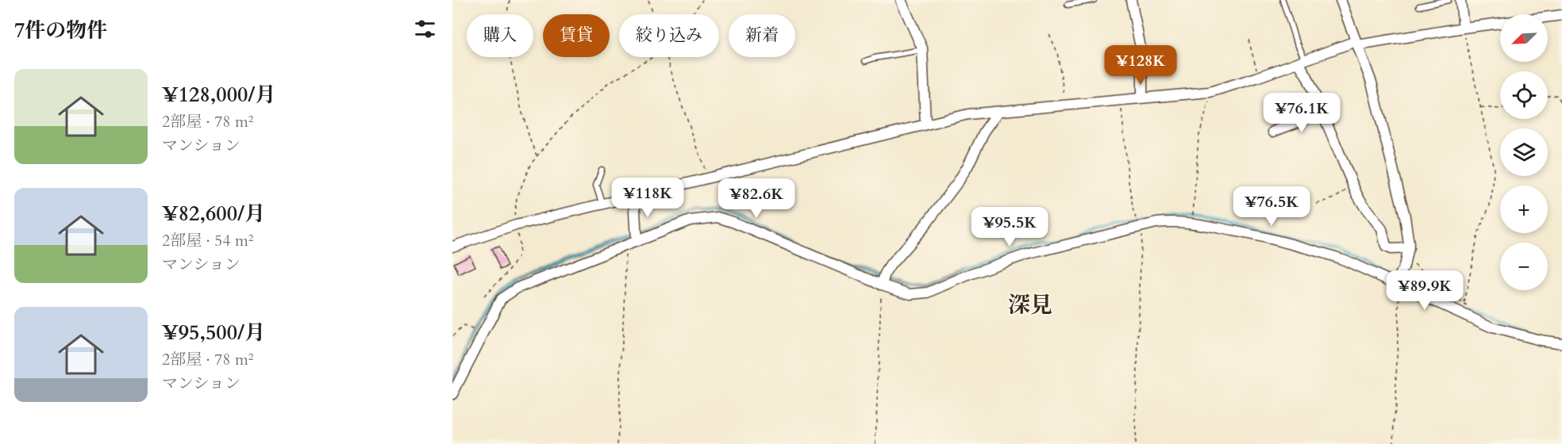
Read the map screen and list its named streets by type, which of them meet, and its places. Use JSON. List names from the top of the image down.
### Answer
{
  "districts": ["深見"],
  "north": "bottom left",
  "page": {
    "heading": "7件の物件",
    "map_buttons": ["+", "−"],
    "chip": [
      "購入",
      "賃貸",
      "絞り込み",
      "新着"
    ],
    "price": [
      "¥128K",
      "¥76.1K",
      "¥118K",
      "¥82.6K",
      "¥76.5K",
      "¥95.5K",
      "¥89.9K"
    ],
    "list": [
      {
        "name": "¥128,000/月",
        "note": "2部屋 · 78 m² · マンション"
      },
      {
        "name": "¥82,600/月",
        "note": "2部屋 · 54 m² · マンション"
      },
      {
        "name": "¥95,500/月",
        "note": "2部屋 · 78 m² · マンション"
      }
    ]
  }
}
